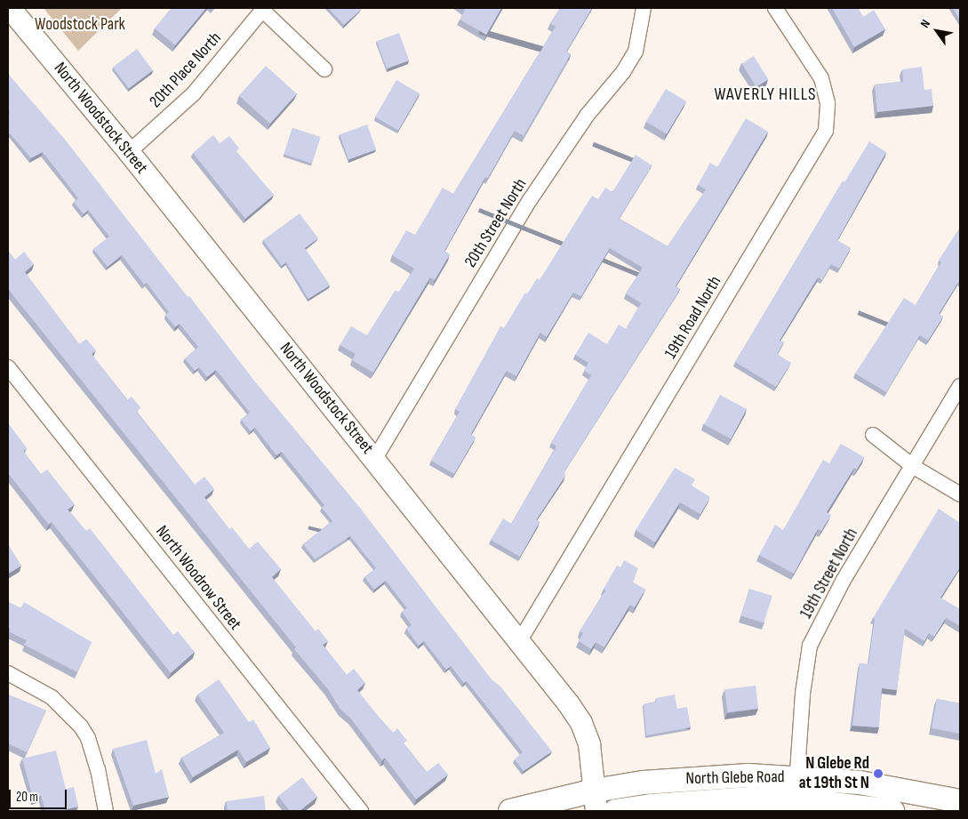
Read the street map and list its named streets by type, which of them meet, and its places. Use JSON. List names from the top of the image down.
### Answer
{
  "streets": {
    "main road": ["North Glebe Road"],
    "street": [
      "20th Place North",
      "North Woodstock Street",
      "20th Street North",
      "19th Road North",
      "19th Street North",
      "North Woodrow Street"
    ]
  },
  "crossings": [
    ["20th Place North", "North Woodstock Street"],
    ["North Woodstock Street", "20th Street North"],
    ["North Woodstock Street", "19th Road North"],
    ["North Woodstock Street", "North Glebe Road"],
    ["19th Street North", "North Glebe Road"]
  ],
  "districts": ["WAVERLY HILLS"],
  "parks": ["Woodstock Park"],
  "places": ["N Glebe Rd at 19th St N"],
  "scale_bar": "20 m",
  "north": "top left"
}
